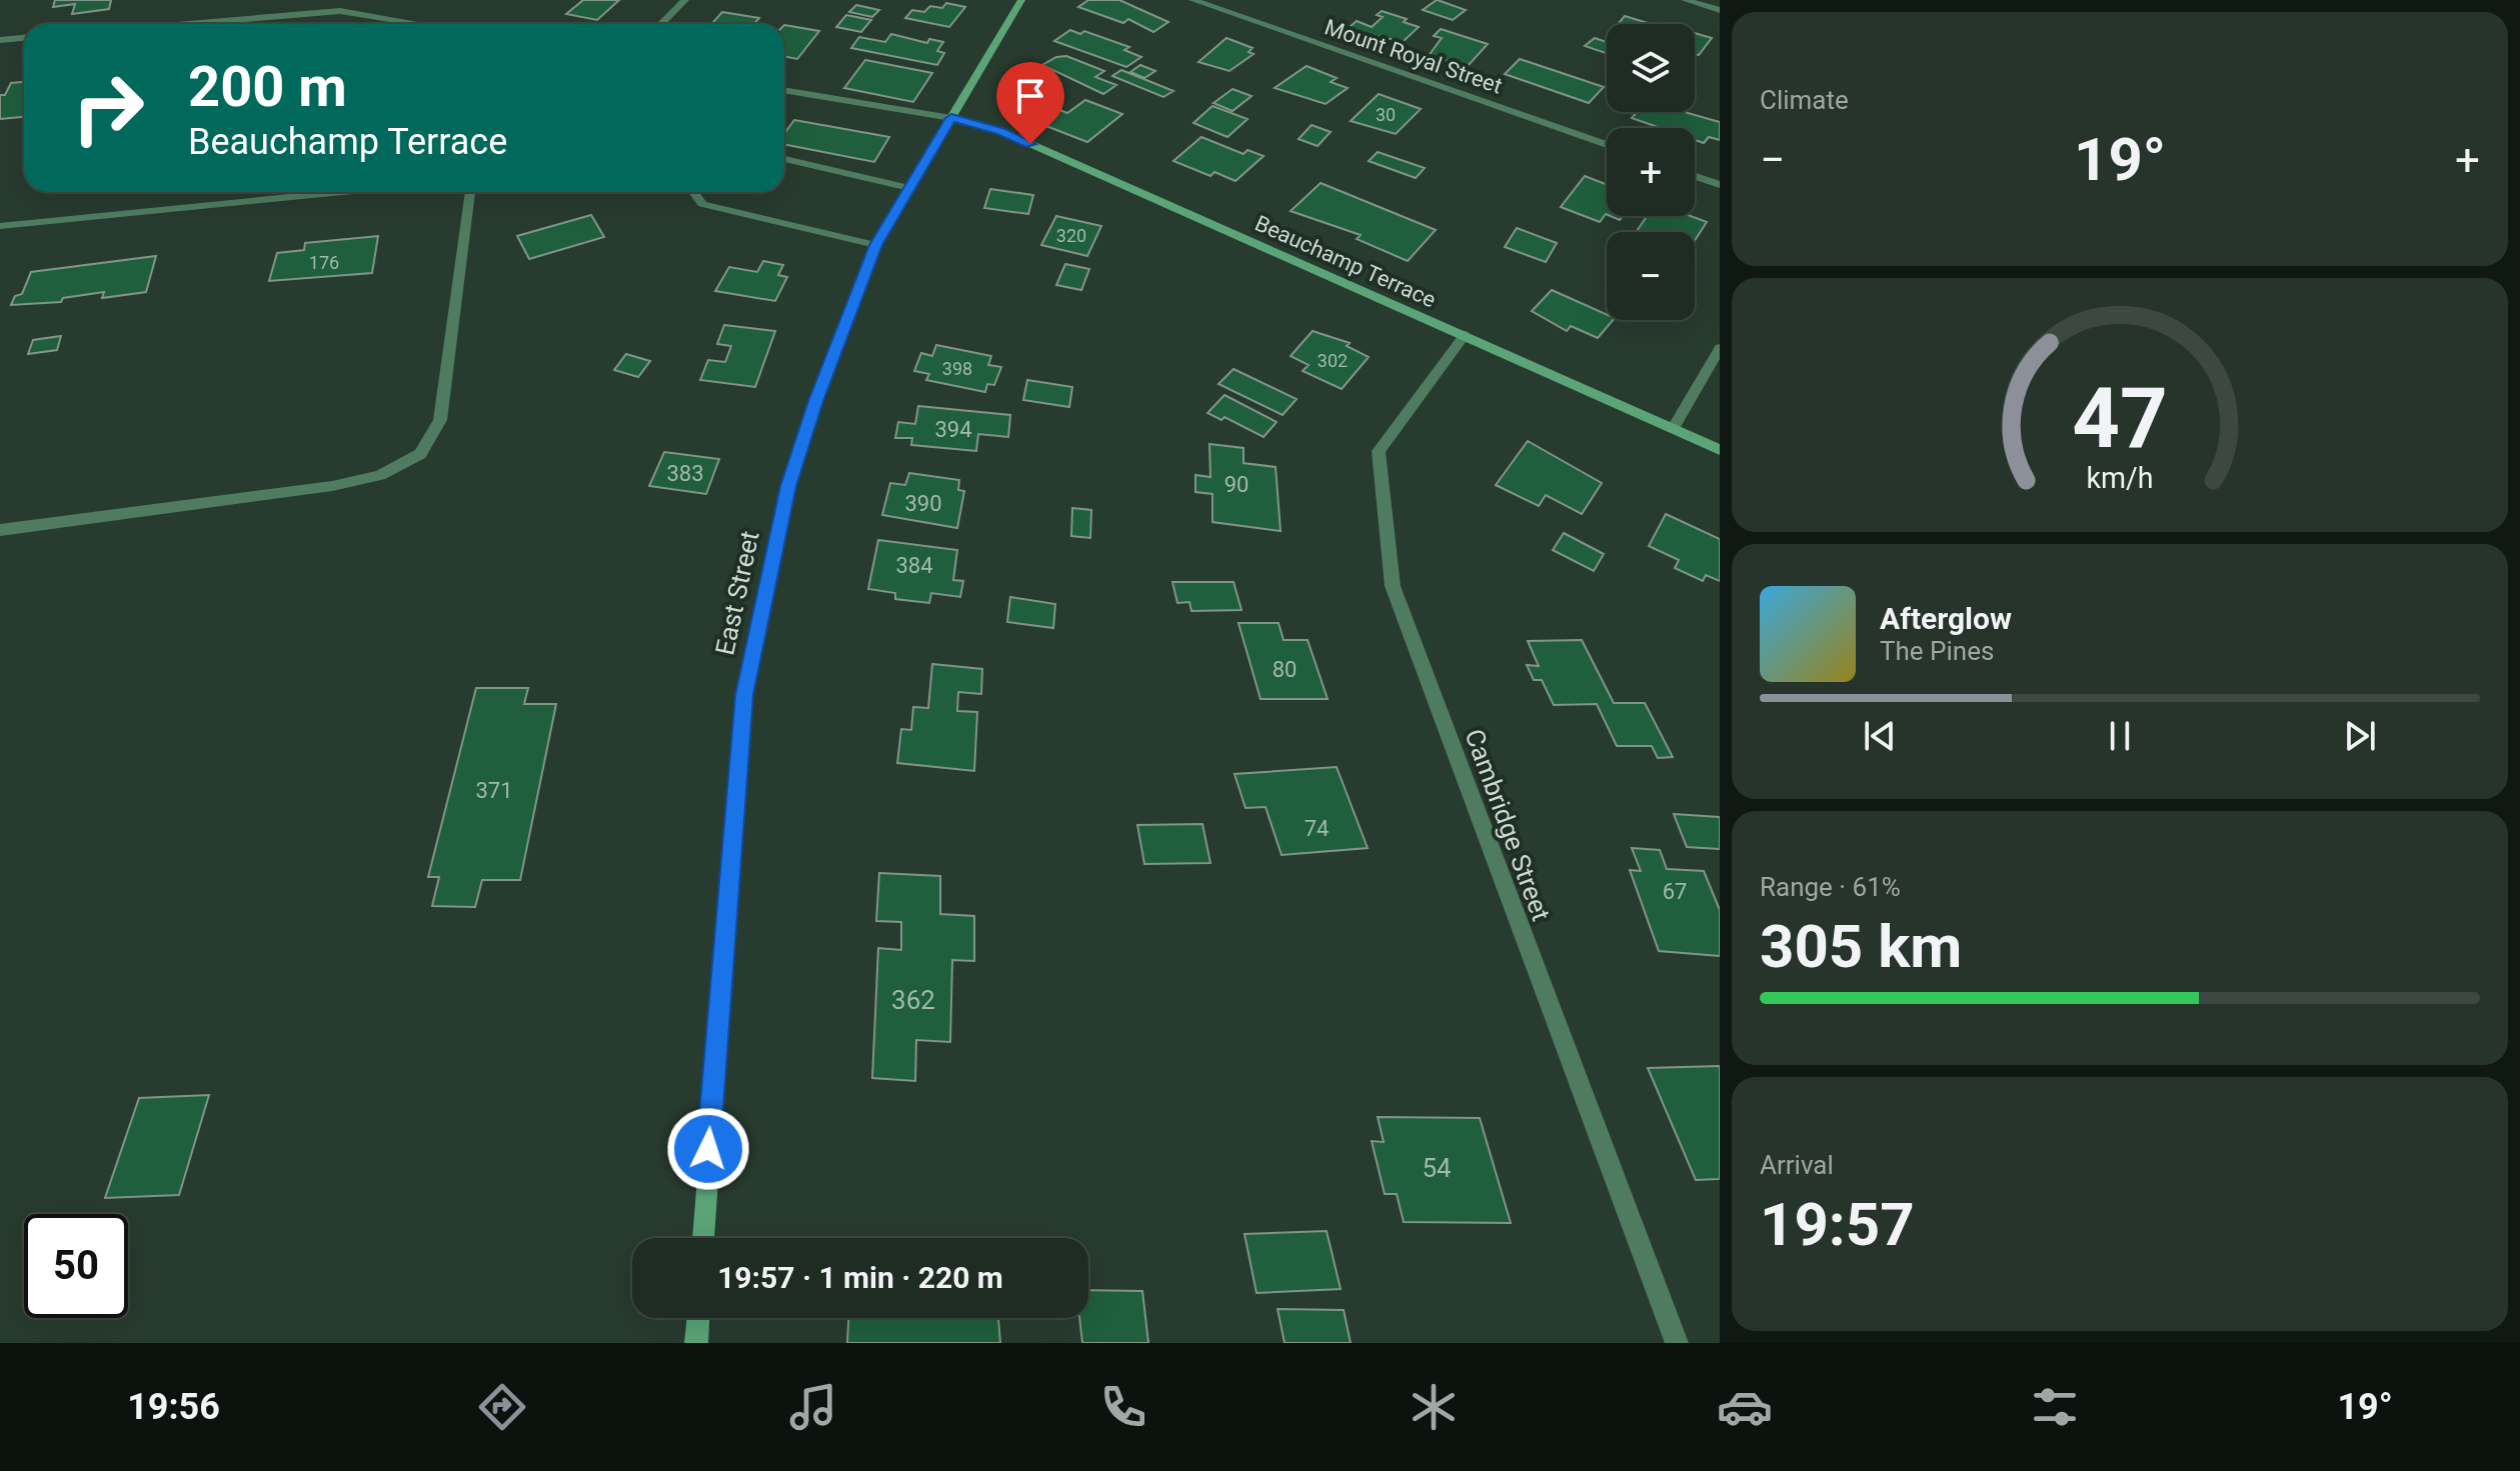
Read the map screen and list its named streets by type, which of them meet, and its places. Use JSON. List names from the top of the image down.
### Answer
{
  "streets": {
    "main road": ["Beauchamp Terrace", "East Street"],
    "street": ["Mount Royal Street", "Cambridge Street"]
  },
  "crossings": [
    ["Beauchamp Terrace", "East Street"],
    ["Beauchamp Terrace", "Cambridge Street"]
  ],
  "house_numbers": [
    "30",
    "320",
    "176",
    "302",
    "398",
    "394",
    "383",
    "90",
    "390",
    "384",
    "80",
    "371",
    "74",
    "67",
    "362",
    "54"
  ],
  "page": {
    "tile": [
      "Climate",
      ["Range · 61%", "305 km"],
      ["Arrival", "19:57"]
    ],
    "map_buttons": ["+", "−"],
    "turn": ["200 m", "Beauchamp Terrace"],
    "heat": ["−", "19°", "+"],
    "song": ["Afterglow", "The Pines"],
    "limit": "50",
    "trip": "19:57 · 1 min · 220 m",
    "tabs": ["19:56", "19°"],
    "gauge": ["47", "km/h"]
  }
}
